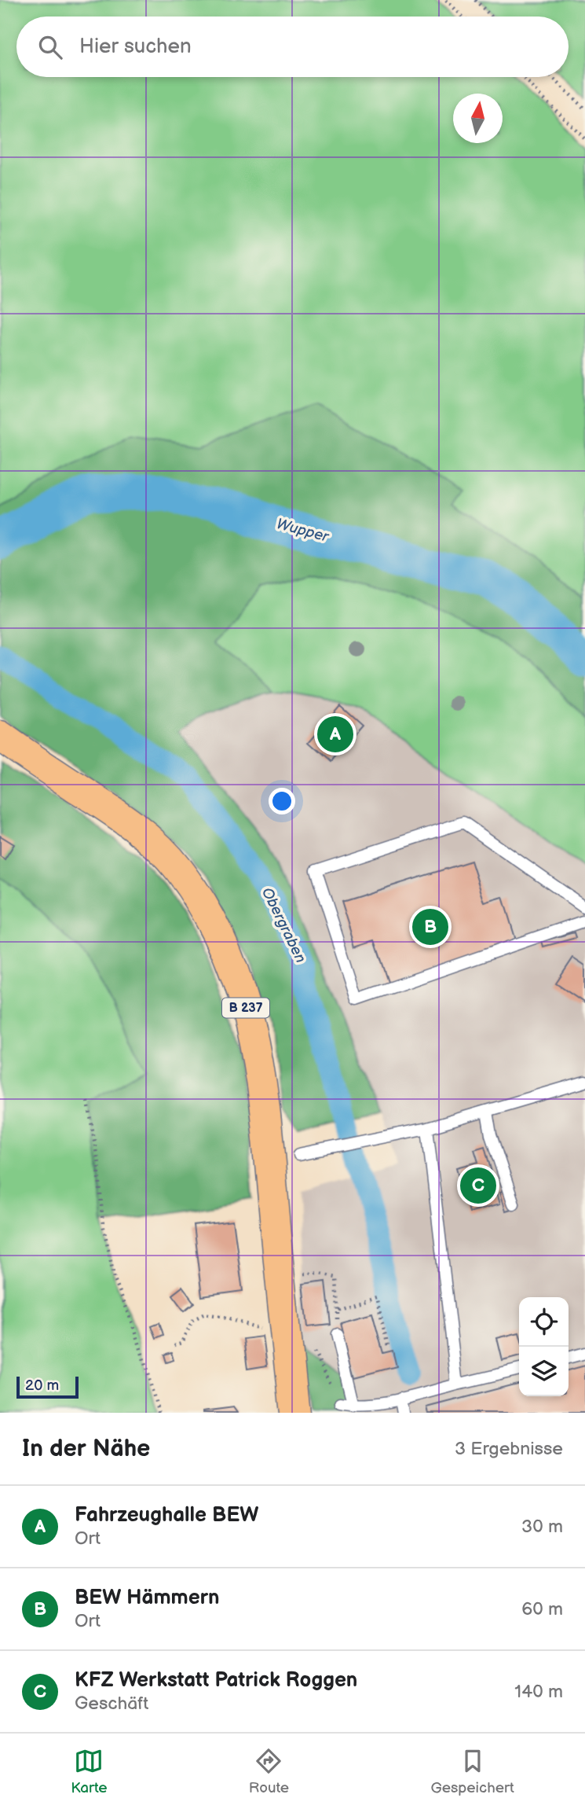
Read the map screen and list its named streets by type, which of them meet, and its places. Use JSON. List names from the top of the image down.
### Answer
{
  "streets": {
    "main road": ["B 237"]
  },
  "water": ["Wupper", "Obergraben"],
  "scale_bar": "20 m",
  "north": "top",
  "page": {
    "search": "Hier suchen",
    "pins": ["A", "B", "C"],
    "scale": "20 m",
    "heading": ["In der Nähe", "3 Ergebnisse"],
    "list": [
      {
        "mark": "A",
        "name": "Fahrzeughalle BEW",
        "note": "Ort",
        "value": "30 m"
      },
      {
        "mark": "B",
        "name": "BEW Hämmern",
        "note": "Ort",
        "value": "60 m"
      },
      {
        "mark": "C",
        "name": "KFZ Werkstatt Patrick Roggen",
        "note": "Geschäft",
        "value": "140 m"
      }
    ],
    "nav": ["Karte", "Route", "Gespeichert"]
  }
}
